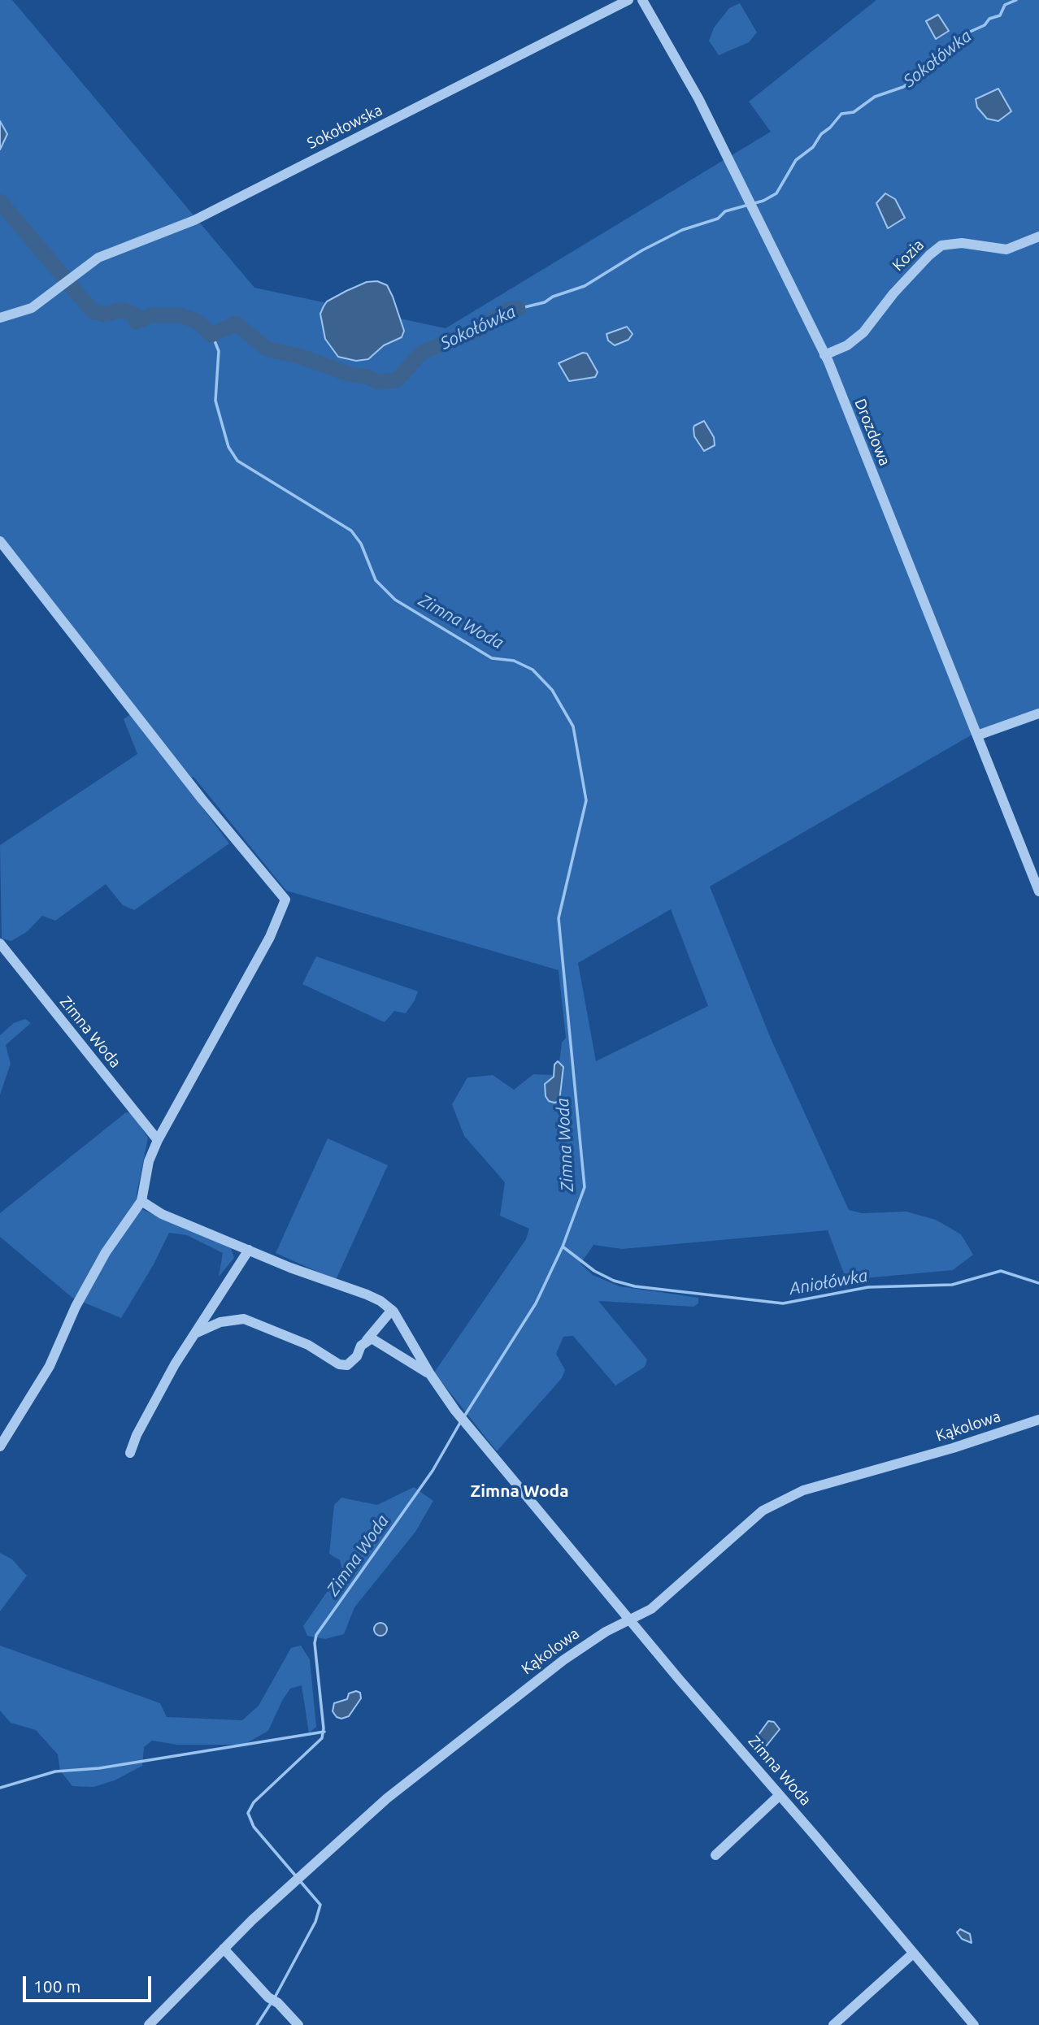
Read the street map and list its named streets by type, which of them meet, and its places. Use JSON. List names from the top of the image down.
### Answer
{
  "streets": {
    "street": [
      "Sokołowska",
      "Kozia",
      "Drozdowa",
      "Zimna Woda",
      "Kąkolowa"
    ]
  },
  "crossings": [
    ["Kozia", "Drozdowa"],
    ["Zimna Woda", "Kąkolowa"]
  ],
  "districts": ["Zimna Woda"],
  "water": ["Sokołówka", "Zimna Woda", "Aniołówka"],
  "scale_bar": "100 m"
}
